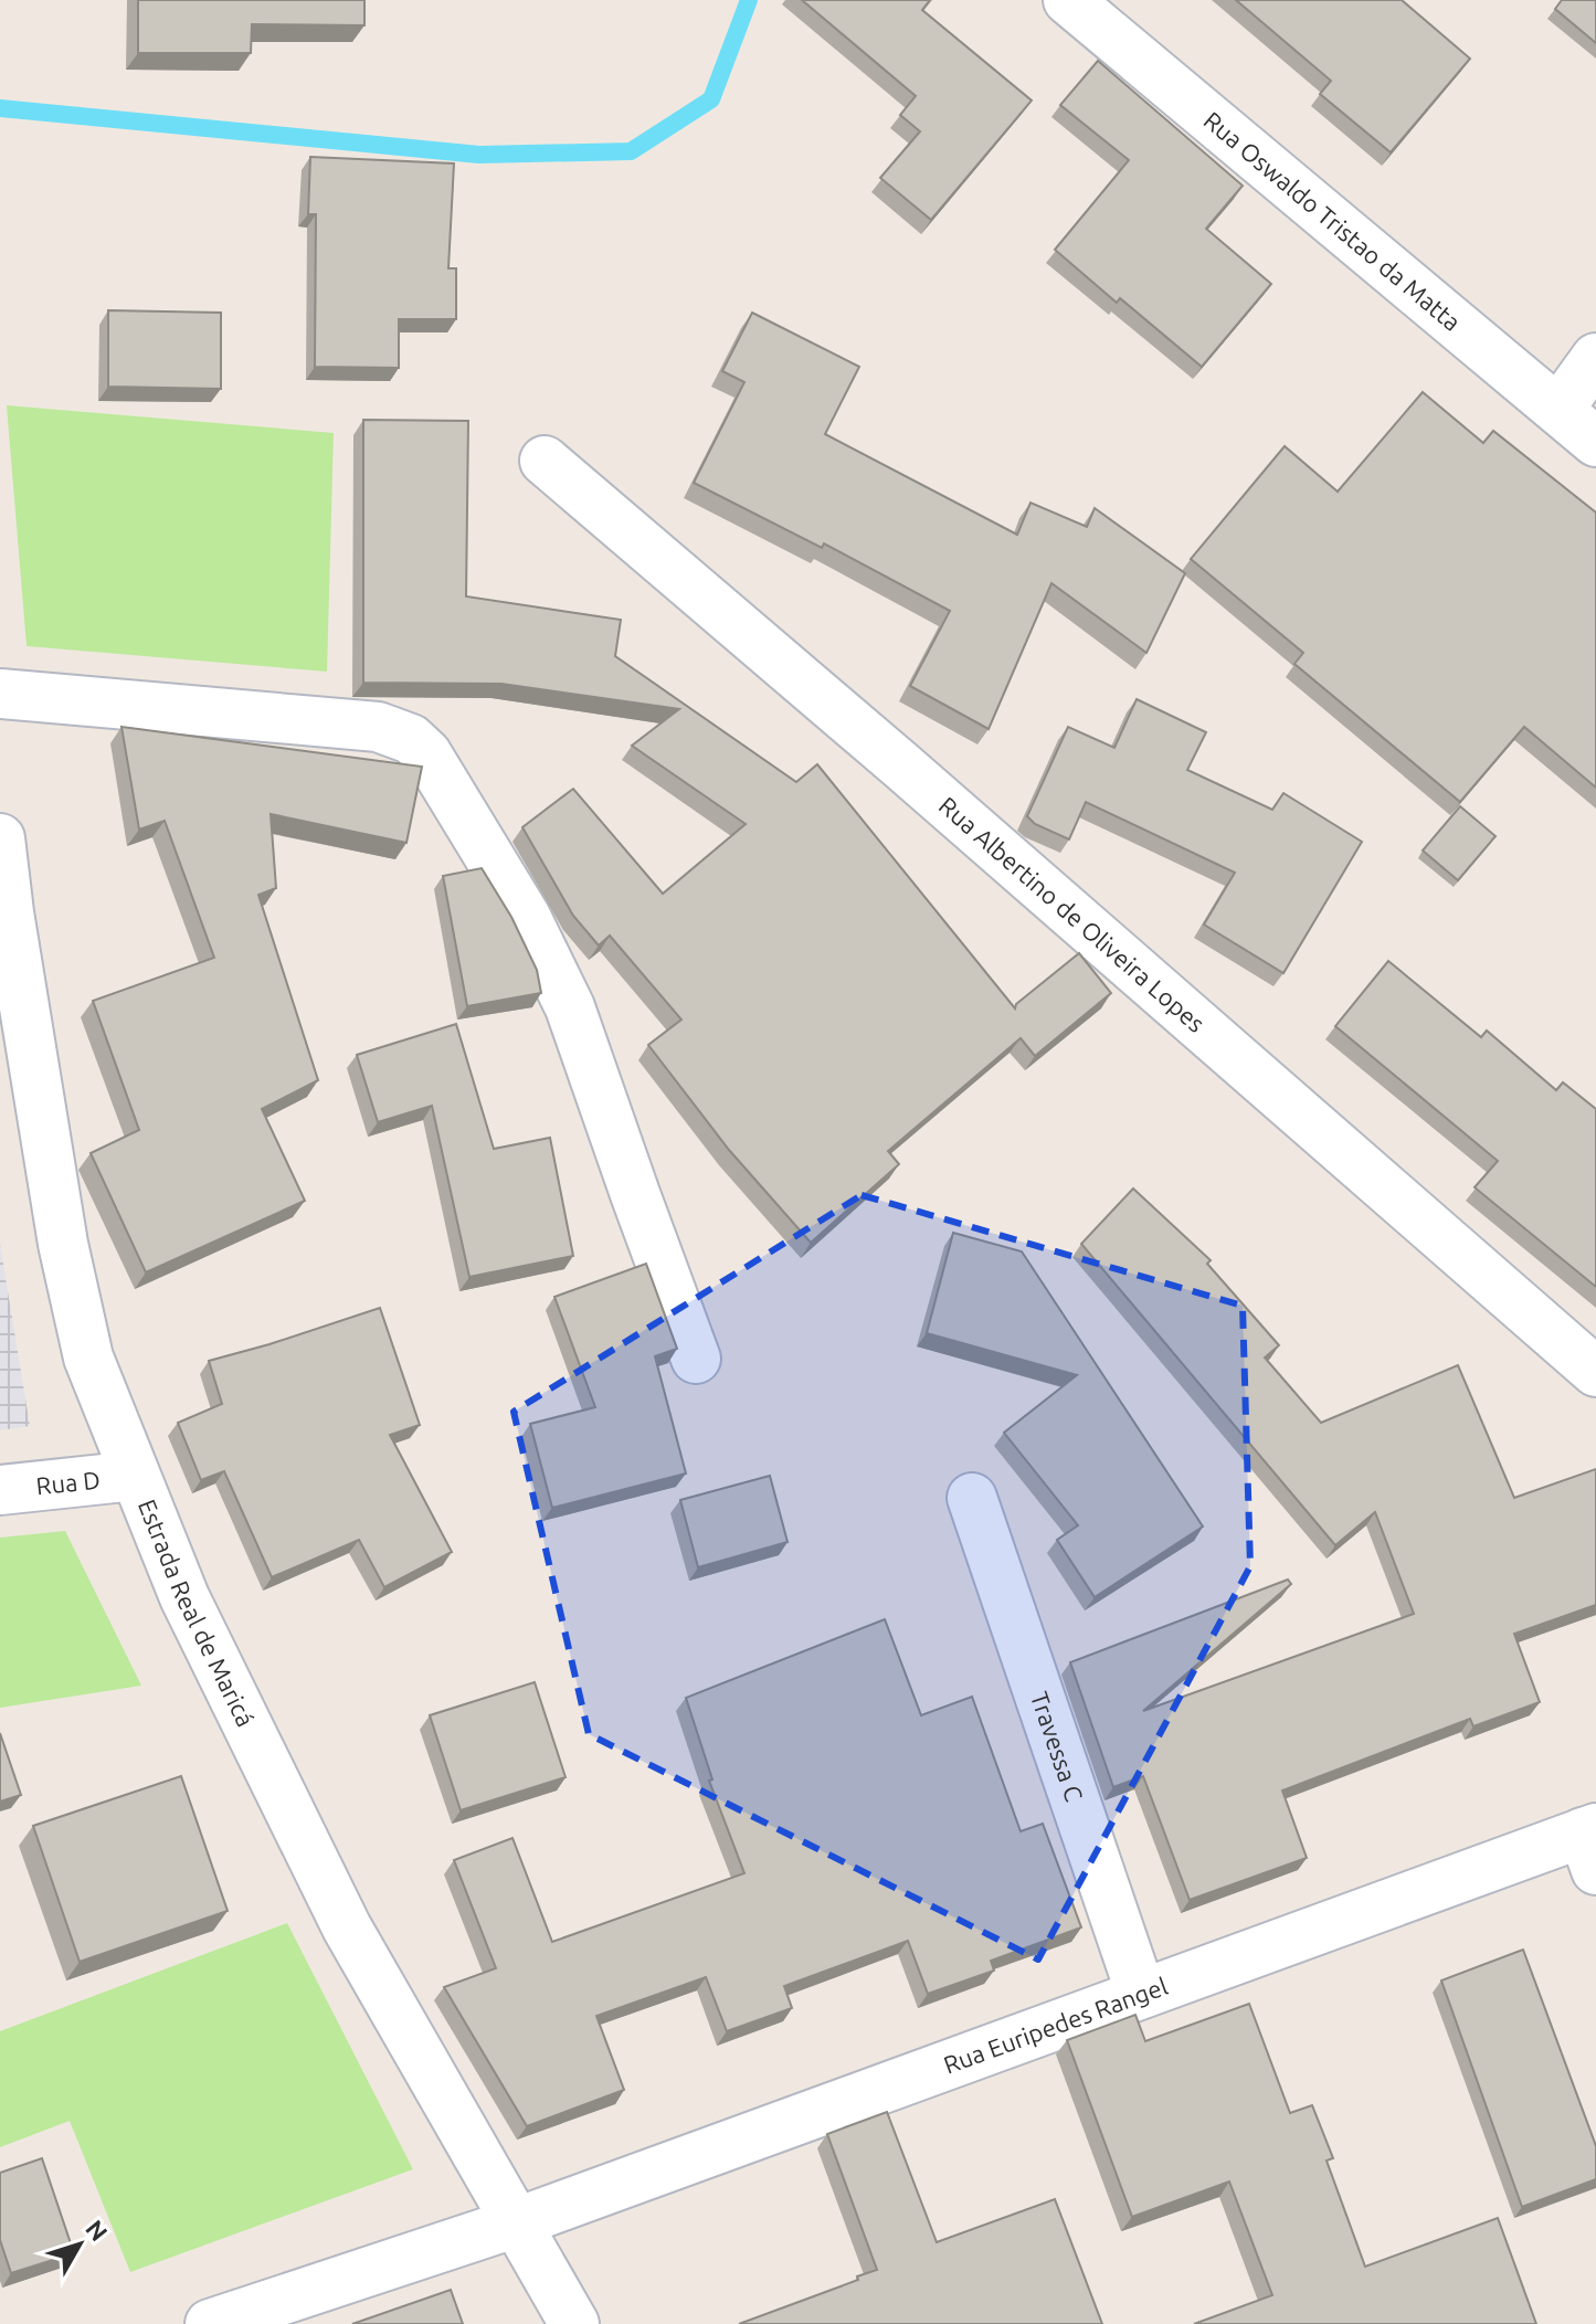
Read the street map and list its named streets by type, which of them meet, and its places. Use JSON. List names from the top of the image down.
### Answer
{
  "streets": {
    "street": [
      "Rua Oswaldo Tristao da Matta",
      "Rua Albertino de Oliveira Lopes",
      "Rua D",
      "Estrada Real de Maricá",
      "Travessa C",
      "Rua Euripedes Rangel"
    ]
  },
  "crossings": [
    ["Rua D", "Estrada Real de Maricá"],
    ["Estrada Real de Maricá", "Rua Euripedes Rangel"],
    ["Travessa C", "Rua Euripedes Rangel"]
  ],
  "north": "top right"
}
